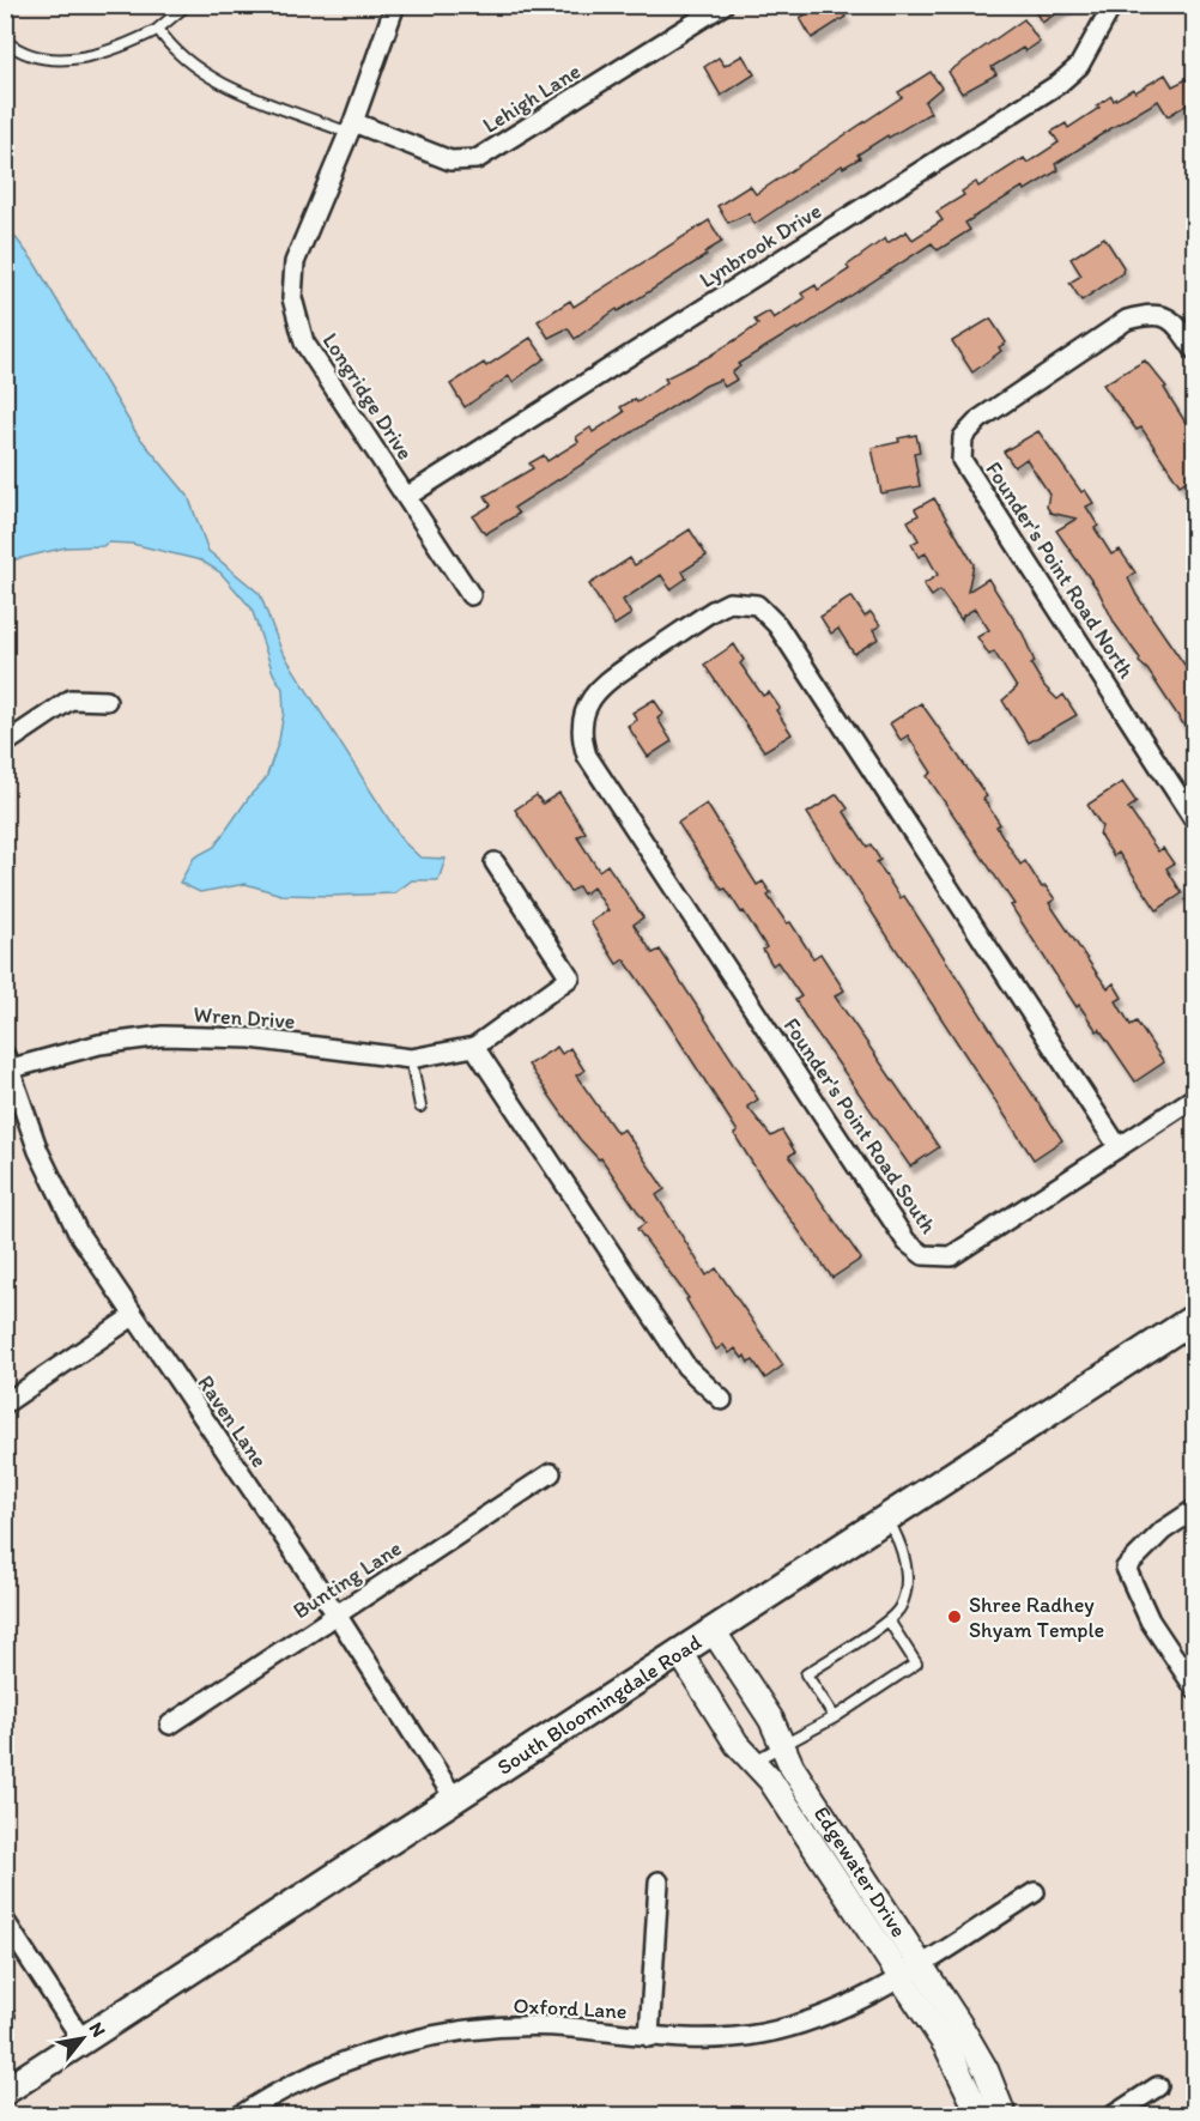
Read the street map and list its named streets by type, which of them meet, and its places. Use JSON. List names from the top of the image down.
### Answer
{
  "streets": {
    "main road": ["South Bloomingdale Road"],
    "street": [
      "Lehigh Lane",
      "Lynbrook Drive",
      "Longridge Drive",
      "Founder's Point Road North",
      "Wren Drive",
      "Founder's Point Road South",
      "Raven Lane",
      "Bunting Lane",
      "Edgewater Drive",
      "Oxford Lane"
    ]
  },
  "crossings": [
    ["Lehigh Lane", "Longridge Drive"],
    ["Lynbrook Drive", "Longridge Drive"],
    ["Wren Drive", "Raven Lane"],
    ["Raven Lane", "Bunting Lane"],
    ["Raven Lane", "South Bloomingdale Road"],
    ["South Bloomingdale Road", "Edgewater Drive"],
    ["Edgewater Drive", "Oxford Lane"]
  ],
  "places": ["Shree Radhey Shyam Temple"],
  "north": "top right"
}
